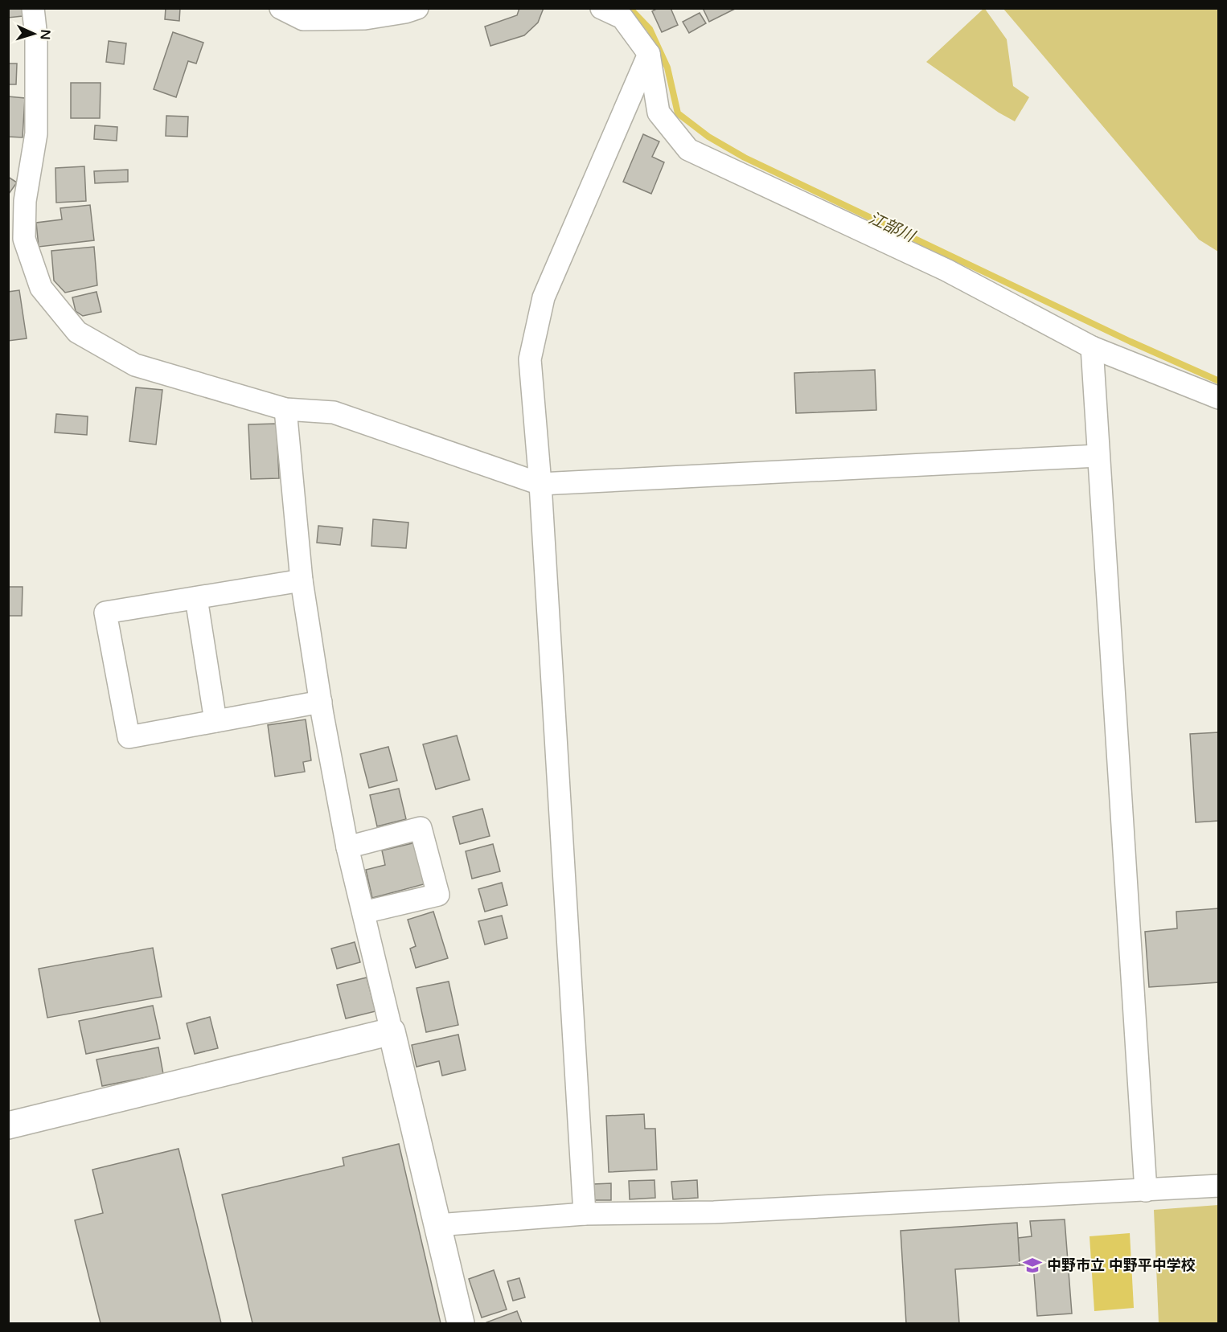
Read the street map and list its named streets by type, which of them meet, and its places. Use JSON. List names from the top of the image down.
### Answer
{
  "water": ["江部川"],
  "places": {
    "school or university": ["中野市立 中野平中学校"]
  },
  "north": "right"
}
